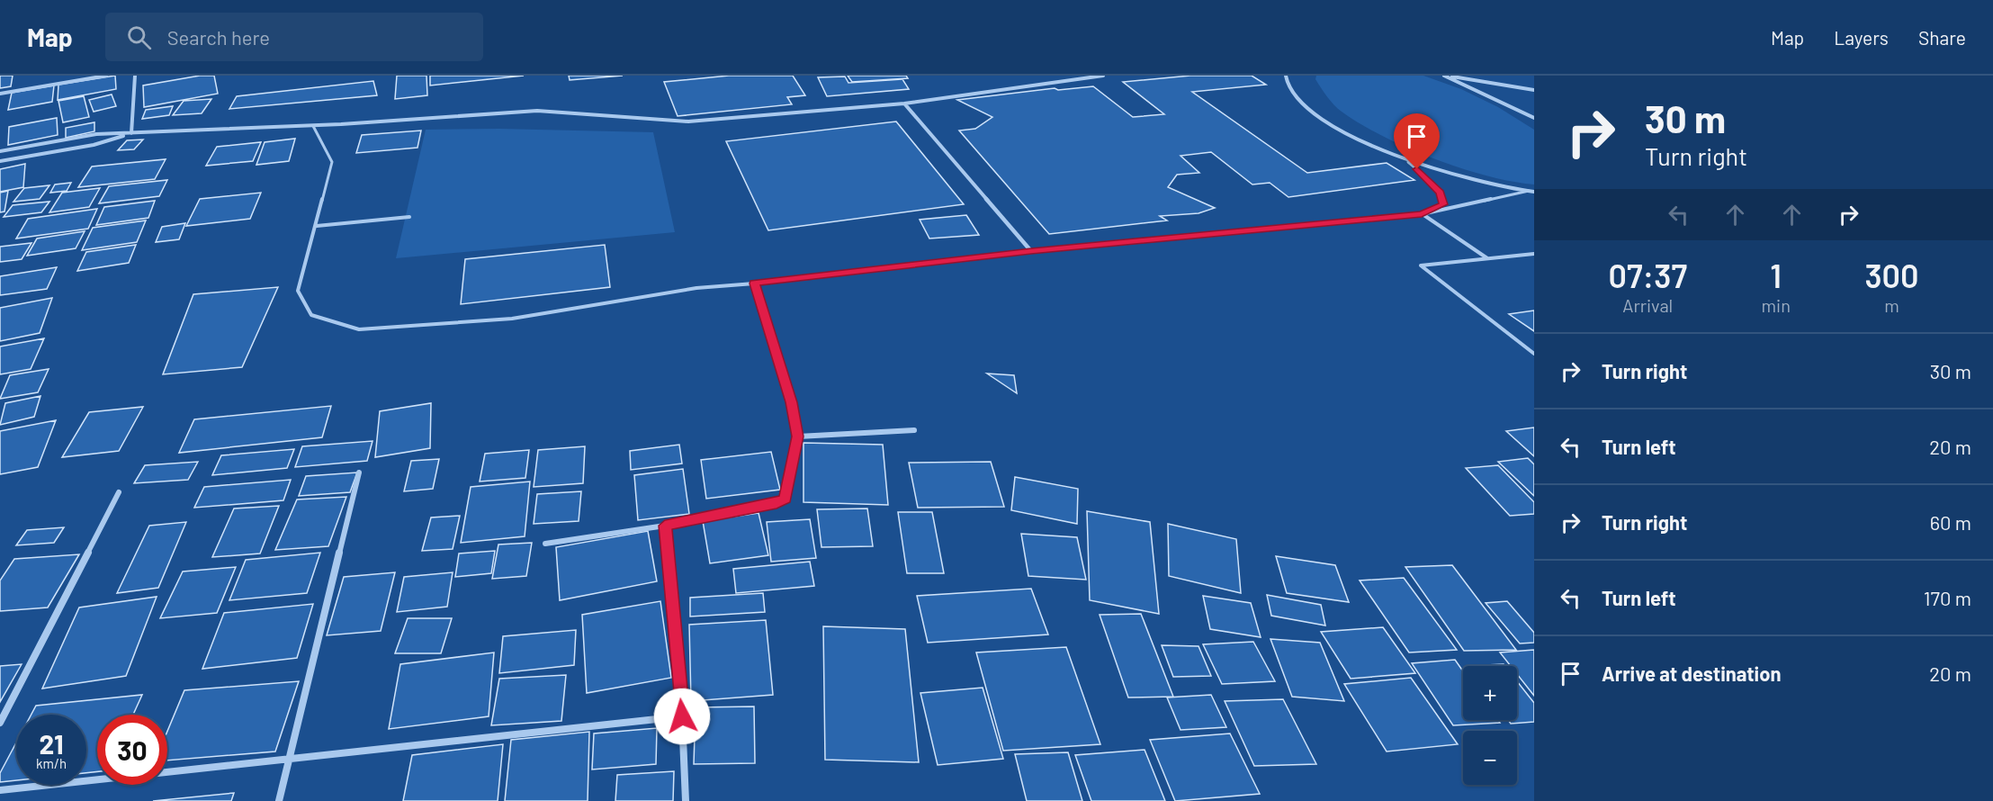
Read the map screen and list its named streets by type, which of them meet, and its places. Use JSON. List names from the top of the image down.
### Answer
{
  "page": {
    "header": "Map",
    "search": "Search here",
    "nav": ["Map", "Layers", "Share"],
    "turn": ["30 m", "Turn right"],
    "eta": [
      "07:37",
      "Arrival",
      "1",
      "min",
      "300",
      "m"
    ],
    "list": [
      {
        "name": "Turn right",
        "value": "30 m"
      },
      {
        "name": "Turn left",
        "value": "20 m"
      },
      {
        "name": "Turn right",
        "value": "60 m"
      },
      {
        "name": "Turn left",
        "value": "170 m"
      },
      {
        "name": "Arrive at destination",
        "value": "20 m"
      }
    ],
    "map_buttons": ["+", "−"],
    "speed": "21 km/h",
    "limit": "30"
  }
}
